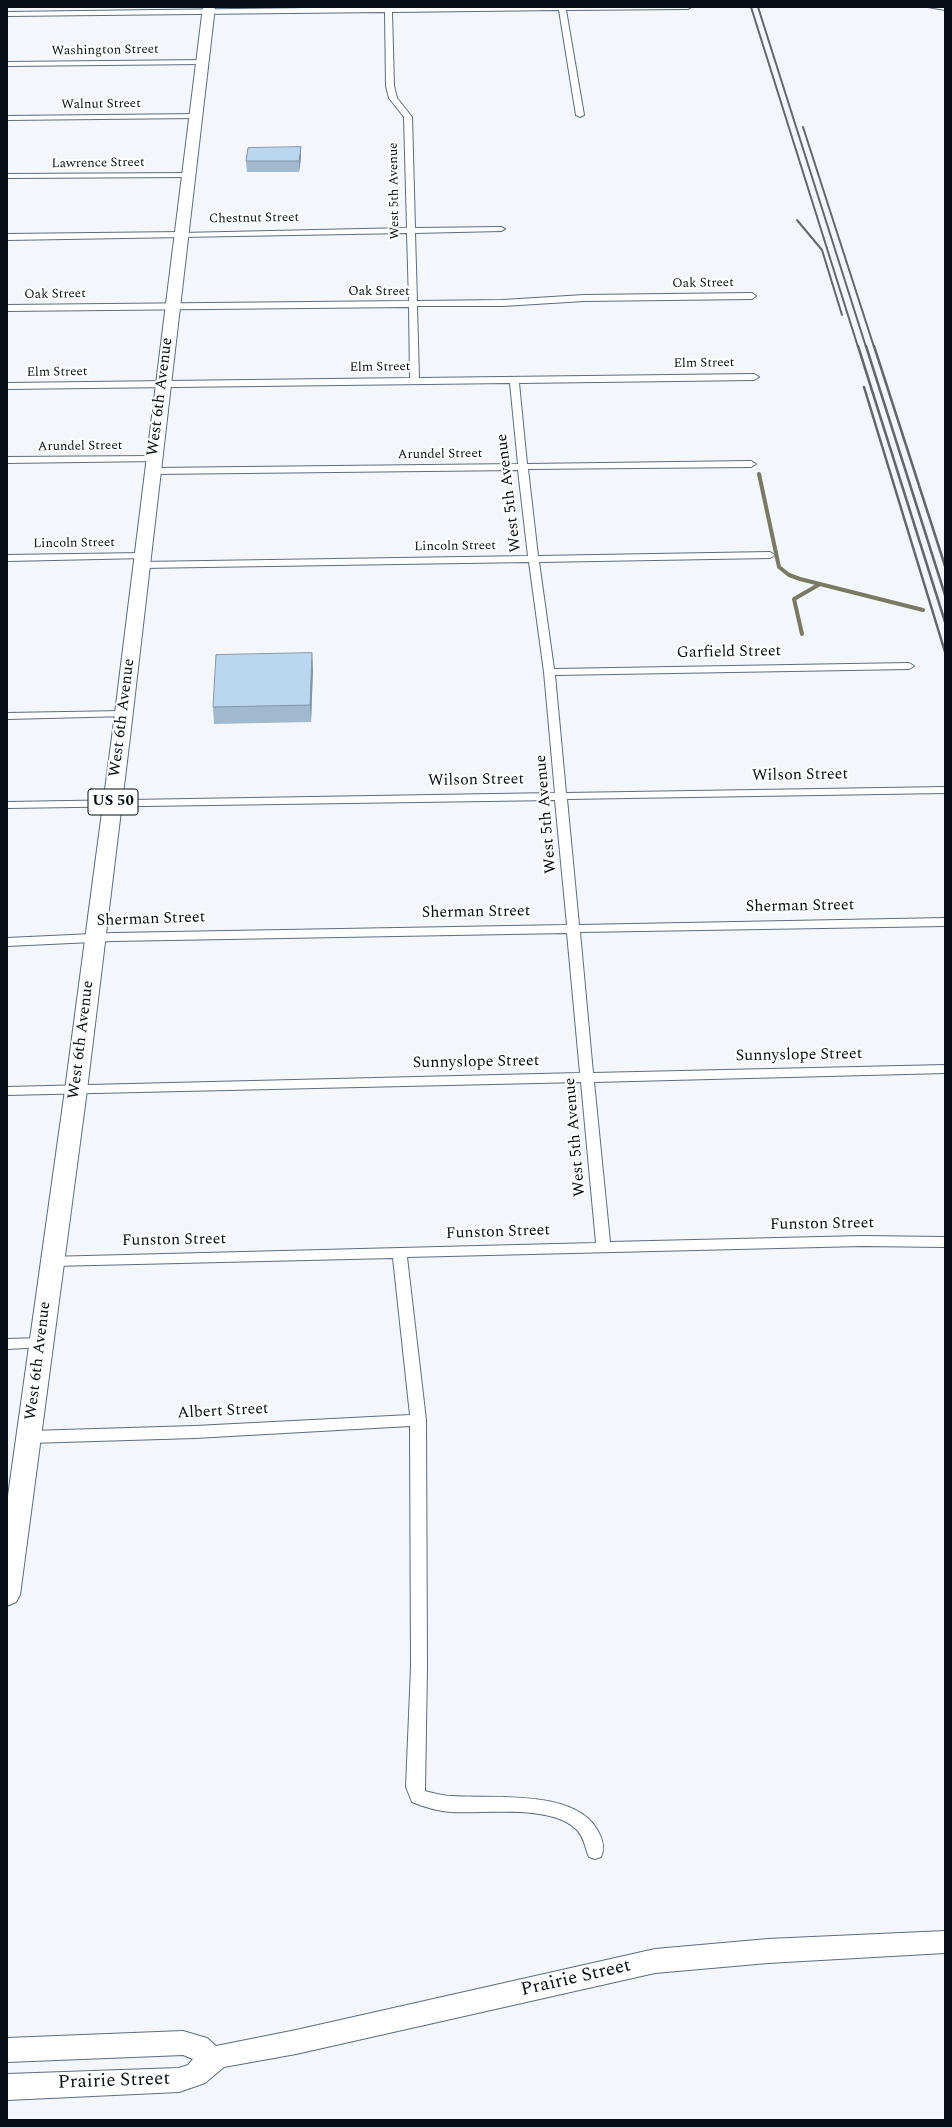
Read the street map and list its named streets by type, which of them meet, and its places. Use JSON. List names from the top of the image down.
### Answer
{
  "streets": {
    "main road": [
      "Chestnut Street",
      "West 6th Avenue",
      "US 50",
      "Prairie Street"
    ],
    "street": [
      "Washington Street",
      "Walnut Street",
      "Lawrence Street",
      "West 5th Avenue",
      "Oak Street",
      "Elm Street",
      "Arundel Street",
      "Lincoln Street",
      "Garfield Street",
      "Wilson Street",
      "Sherman Street",
      "Sunnyslope Street",
      "Funston Street",
      "Albert Street"
    ]
  },
  "crossings": [
    ["Washington Street", "West 6th Avenue"],
    ["Walnut Street", "West 6th Avenue"],
    ["Lawrence Street", "West 6th Avenue"],
    ["West 5th Avenue", "Chestnut Street"],
    ["West 5th Avenue", "Oak Street"],
    ["West 5th Avenue", "Elm Street"],
    ["West 5th Avenue", "Arundel Street"],
    ["West 5th Avenue", "Lincoln Street"],
    ["West 5th Avenue", "Garfield Street"],
    ["West 5th Avenue", "Wilson Street"],
    ["West 5th Avenue", "Sherman Street"],
    ["West 5th Avenue", "Sunnyslope Street"],
    ["West 5th Avenue", "Funston Street"],
    ["Chestnut Street", "West 6th Avenue"],
    ["Oak Street", "West 6th Avenue"],
    ["Elm Street", "West 6th Avenue"],
    ["West 6th Avenue", "Arundel Street"],
    ["West 6th Avenue", "Lincoln Street"],
    ["West 6th Avenue", "Wilson Street"],
    ["West 6th Avenue", "Sherman Street"],
    ["West 6th Avenue", "Sunnyslope Street"],
    ["West 6th Avenue", "Funston Street"],
    ["West 6th Avenue", "Albert Street"]
  ]
}
